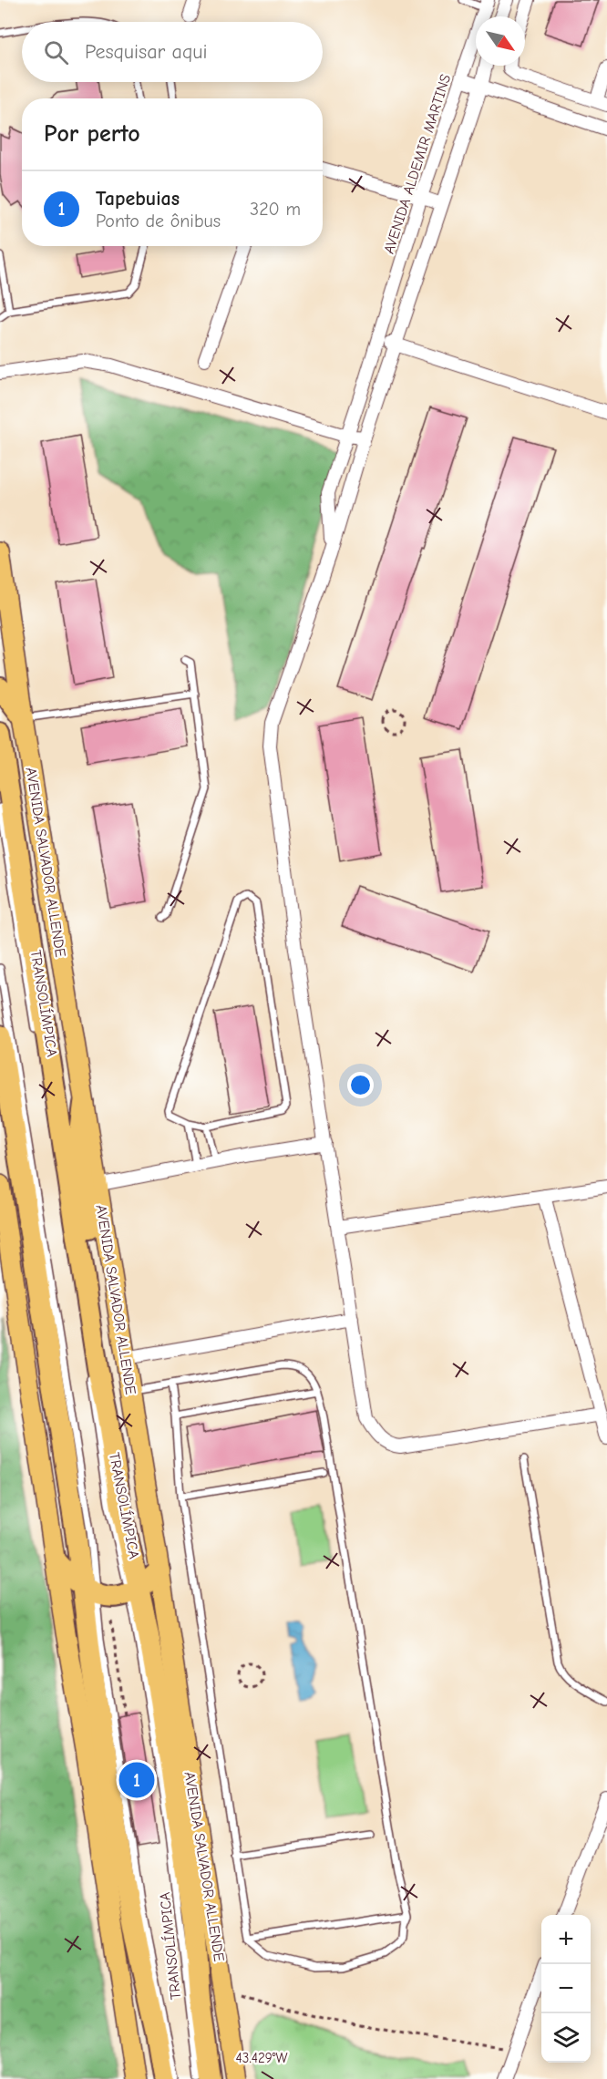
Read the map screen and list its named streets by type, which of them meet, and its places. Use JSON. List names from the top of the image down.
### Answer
{
  "streets": {
    "highway": ["AVENIDA SALVADOR ALLENDE"],
    "street": ["AVENIDA ALDEMIR MARTINS"],
    "lane": ["TRANSOLÍMPICA"]
  },
  "crossings": [
    ["AVENIDA SALVADOR ALLENDE", "TRANSOLÍMPICA"]
  ],
  "north": "bottom right",
  "page": {
    "search": "Pesquisar aqui",
    "heading": "Por perto",
    "list": [
      {
        "mark": "1",
        "name": "Tapebuias",
        "note": "Ponto de ônibus",
        "value": "320 m"
      }
    ],
    "pins": "1",
    "map_buttons": ["+", "−"]
  },
  "coordinates": ["43.429°W"]
}
